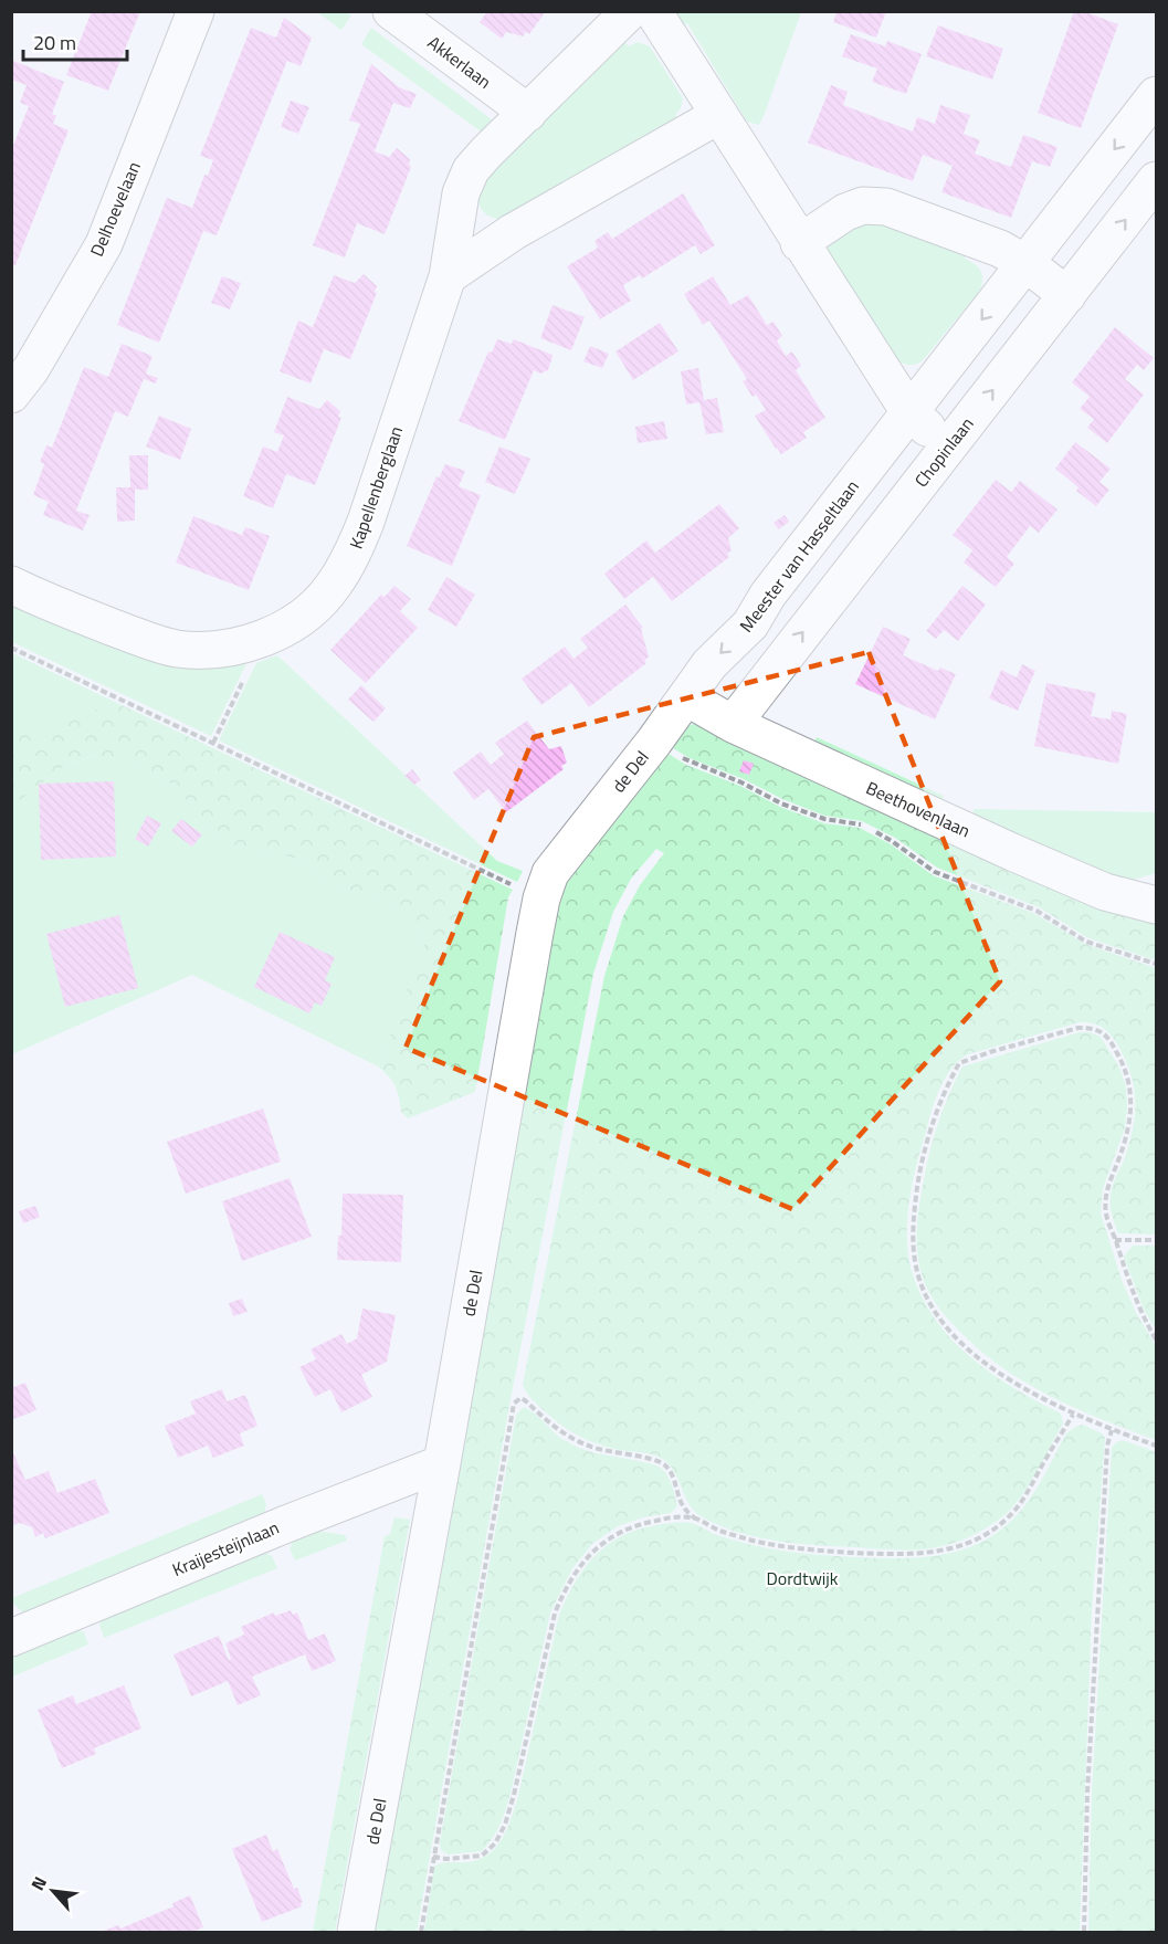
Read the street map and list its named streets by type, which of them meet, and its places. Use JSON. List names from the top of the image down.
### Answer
{
  "streets": {
    "street": [
      "Akkerlaan",
      "Delhoevelaan",
      "Chopinlaan",
      "Kapellenberglaan",
      "Meester van Hasseltlaan",
      "de Del",
      "Beethovenlaan",
      "Kraijesteijnlaan"
    ]
  },
  "crossings": [
    ["Akkerlaan", "Kapellenberglaan"],
    ["Chopinlaan", "Beethovenlaan"],
    ["Meester van Hasseltlaan", "de Del"],
    ["Meester van Hasseltlaan", "Beethovenlaan"],
    ["de Del", "Beethovenlaan"],
    ["de Del", "Kraijesteijnlaan"]
  ],
  "one_way": ["Chopinlaan", "Meester van Hasseltlaan"],
  "parks": ["Dordtwijk"],
  "scale_bar": "20 m",
  "north": "top left"
}
